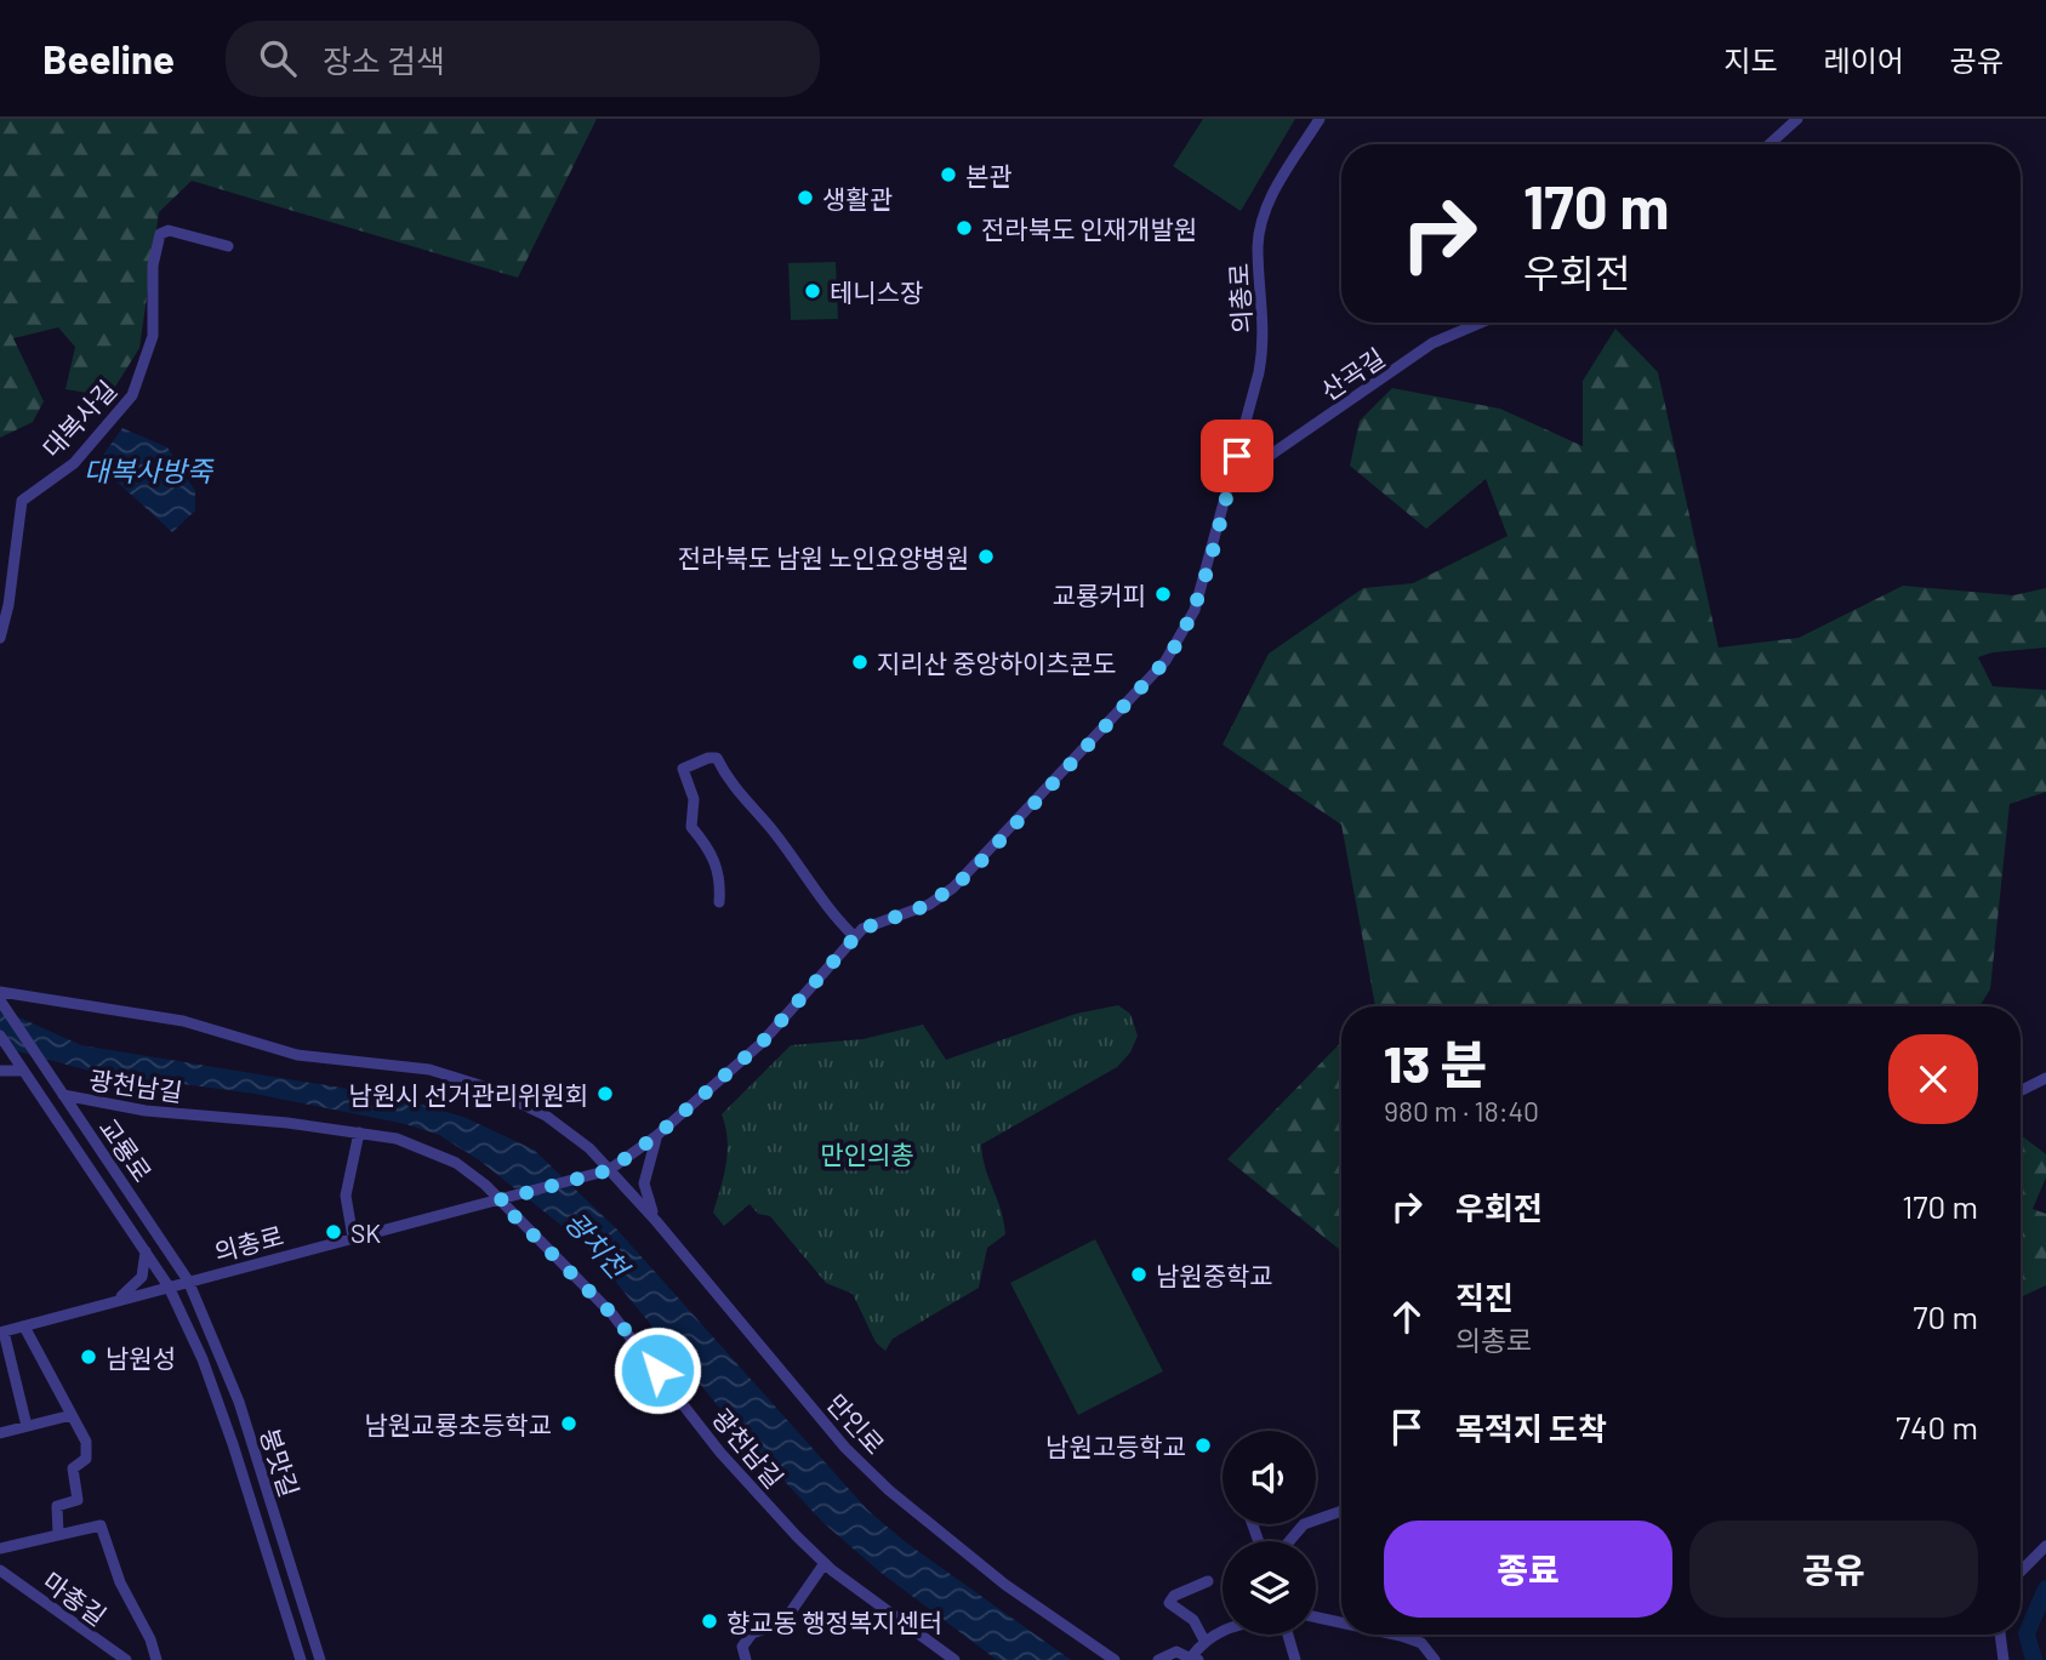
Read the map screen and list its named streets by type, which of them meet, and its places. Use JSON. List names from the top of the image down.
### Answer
{
  "streets": {
    "street": [
      "의총로",
      "산곡길",
      "대복사길",
      "광천남길",
      "교룡로",
      "만인로",
      "붕맛길",
      "마총길"
    ]
  },
  "crossings": [
    ["의총로", "산곡길"],
    ["의총로", "광천남길"],
    ["의총로", "교룡로"],
    ["의총로", "만인로"],
    ["의총로", "붕맛길"],
    ["광천남길", "교룡로"],
    ["교룡로", "붕맛길"]
  ],
  "water": ["대복사방죽", "광치천"],
  "parks": ["만인의총"],
  "places": [
    "본관",
    "생활관",
    "전라북도 인재개발원",
    "테니스장",
    "전라북도 남원 노인요양병원",
    "교룡커피",
    "지리산 중앙하이츠콘도",
    "남원시 선거관리위원회",
    "SK",
    "남원중학교",
    "남원성",
    "남원교룡초등학교",
    "남원고등학교",
    "향교동 행정복지센터"
  ],
  "page": {
    "header": "Beeline",
    "search": "장소 검색",
    "nav": ["지도", "레이어", "공유"],
    "turn": ["170 m", "우회전"],
    "heading": ["13 분", "980 m · 18:40"],
    "list": [
      {
        "name": "우회전",
        "value": "170 m"
      },
      {
        "name": "직진",
        "note": "의총로",
        "value": "70 m"
      },
      {
        "name": "목적지 도착",
        "value": "740 m"
      }
    ],
    "buttons": ["종료", "공유"]
  }
}
